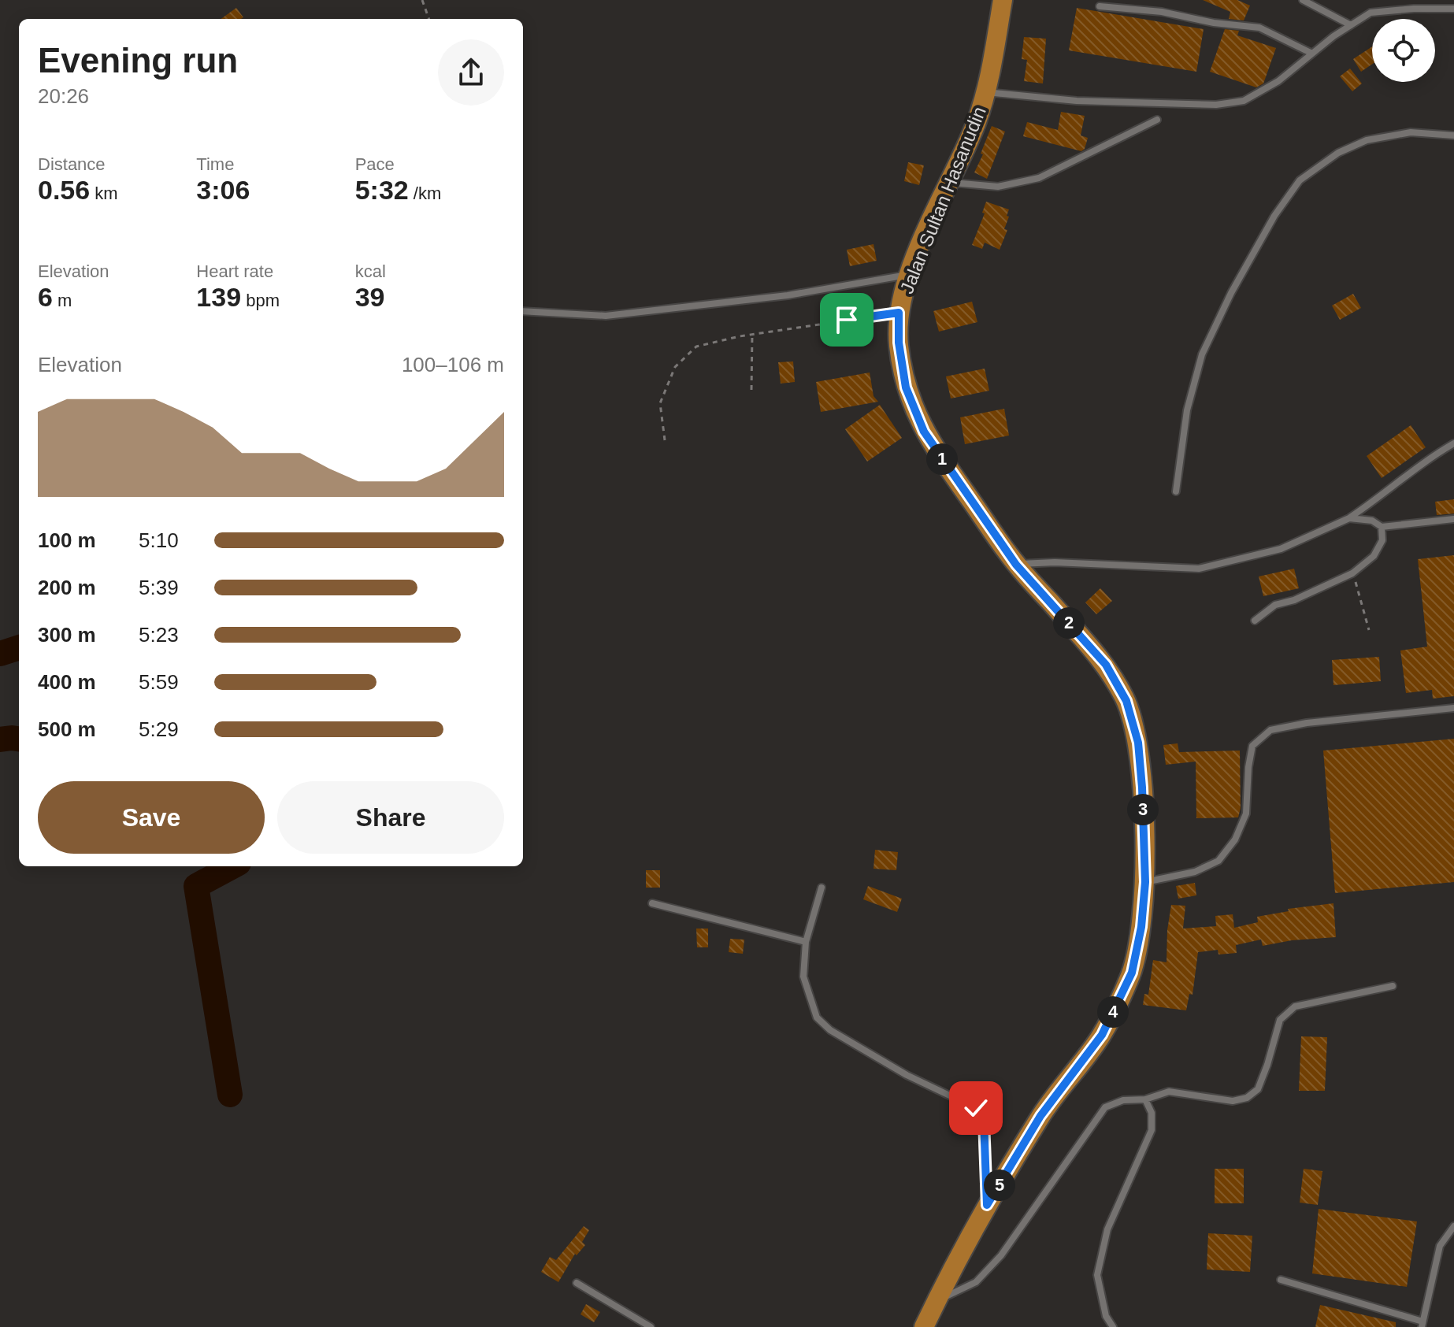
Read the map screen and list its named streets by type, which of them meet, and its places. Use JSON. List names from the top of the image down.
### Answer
{
  "streets": {
    "main road": ["Jalan Sultan Hasanudin"]
  },
  "page": {
    "heading": ["Evening run", "20:26"],
    "stats": [
      ["Distance", "0.56 km"],
      ["Time", "3:06"],
      ["Pace", "5:32 /km"],
      ["Elevation", "6 m"],
      ["Heart rate", "139 bpm"],
      ["kcal", "39"]
    ],
    "chart": ["Elevation", "100–106 m"],
    "pins": [
      "1",
      "2",
      "3",
      "4",
      "5"
    ],
    "list": [
      {
        "name": "100 m",
        "note": "5:10"
      },
      {
        "name": "200 m",
        "note": "5:39"
      },
      {
        "name": "300 m",
        "note": "5:23"
      },
      {
        "name": "400 m",
        "note": "5:59"
      },
      {
        "name": "500 m",
        "note": "5:29"
      }
    ],
    "buttons": ["Save", "Share"]
  }
}
